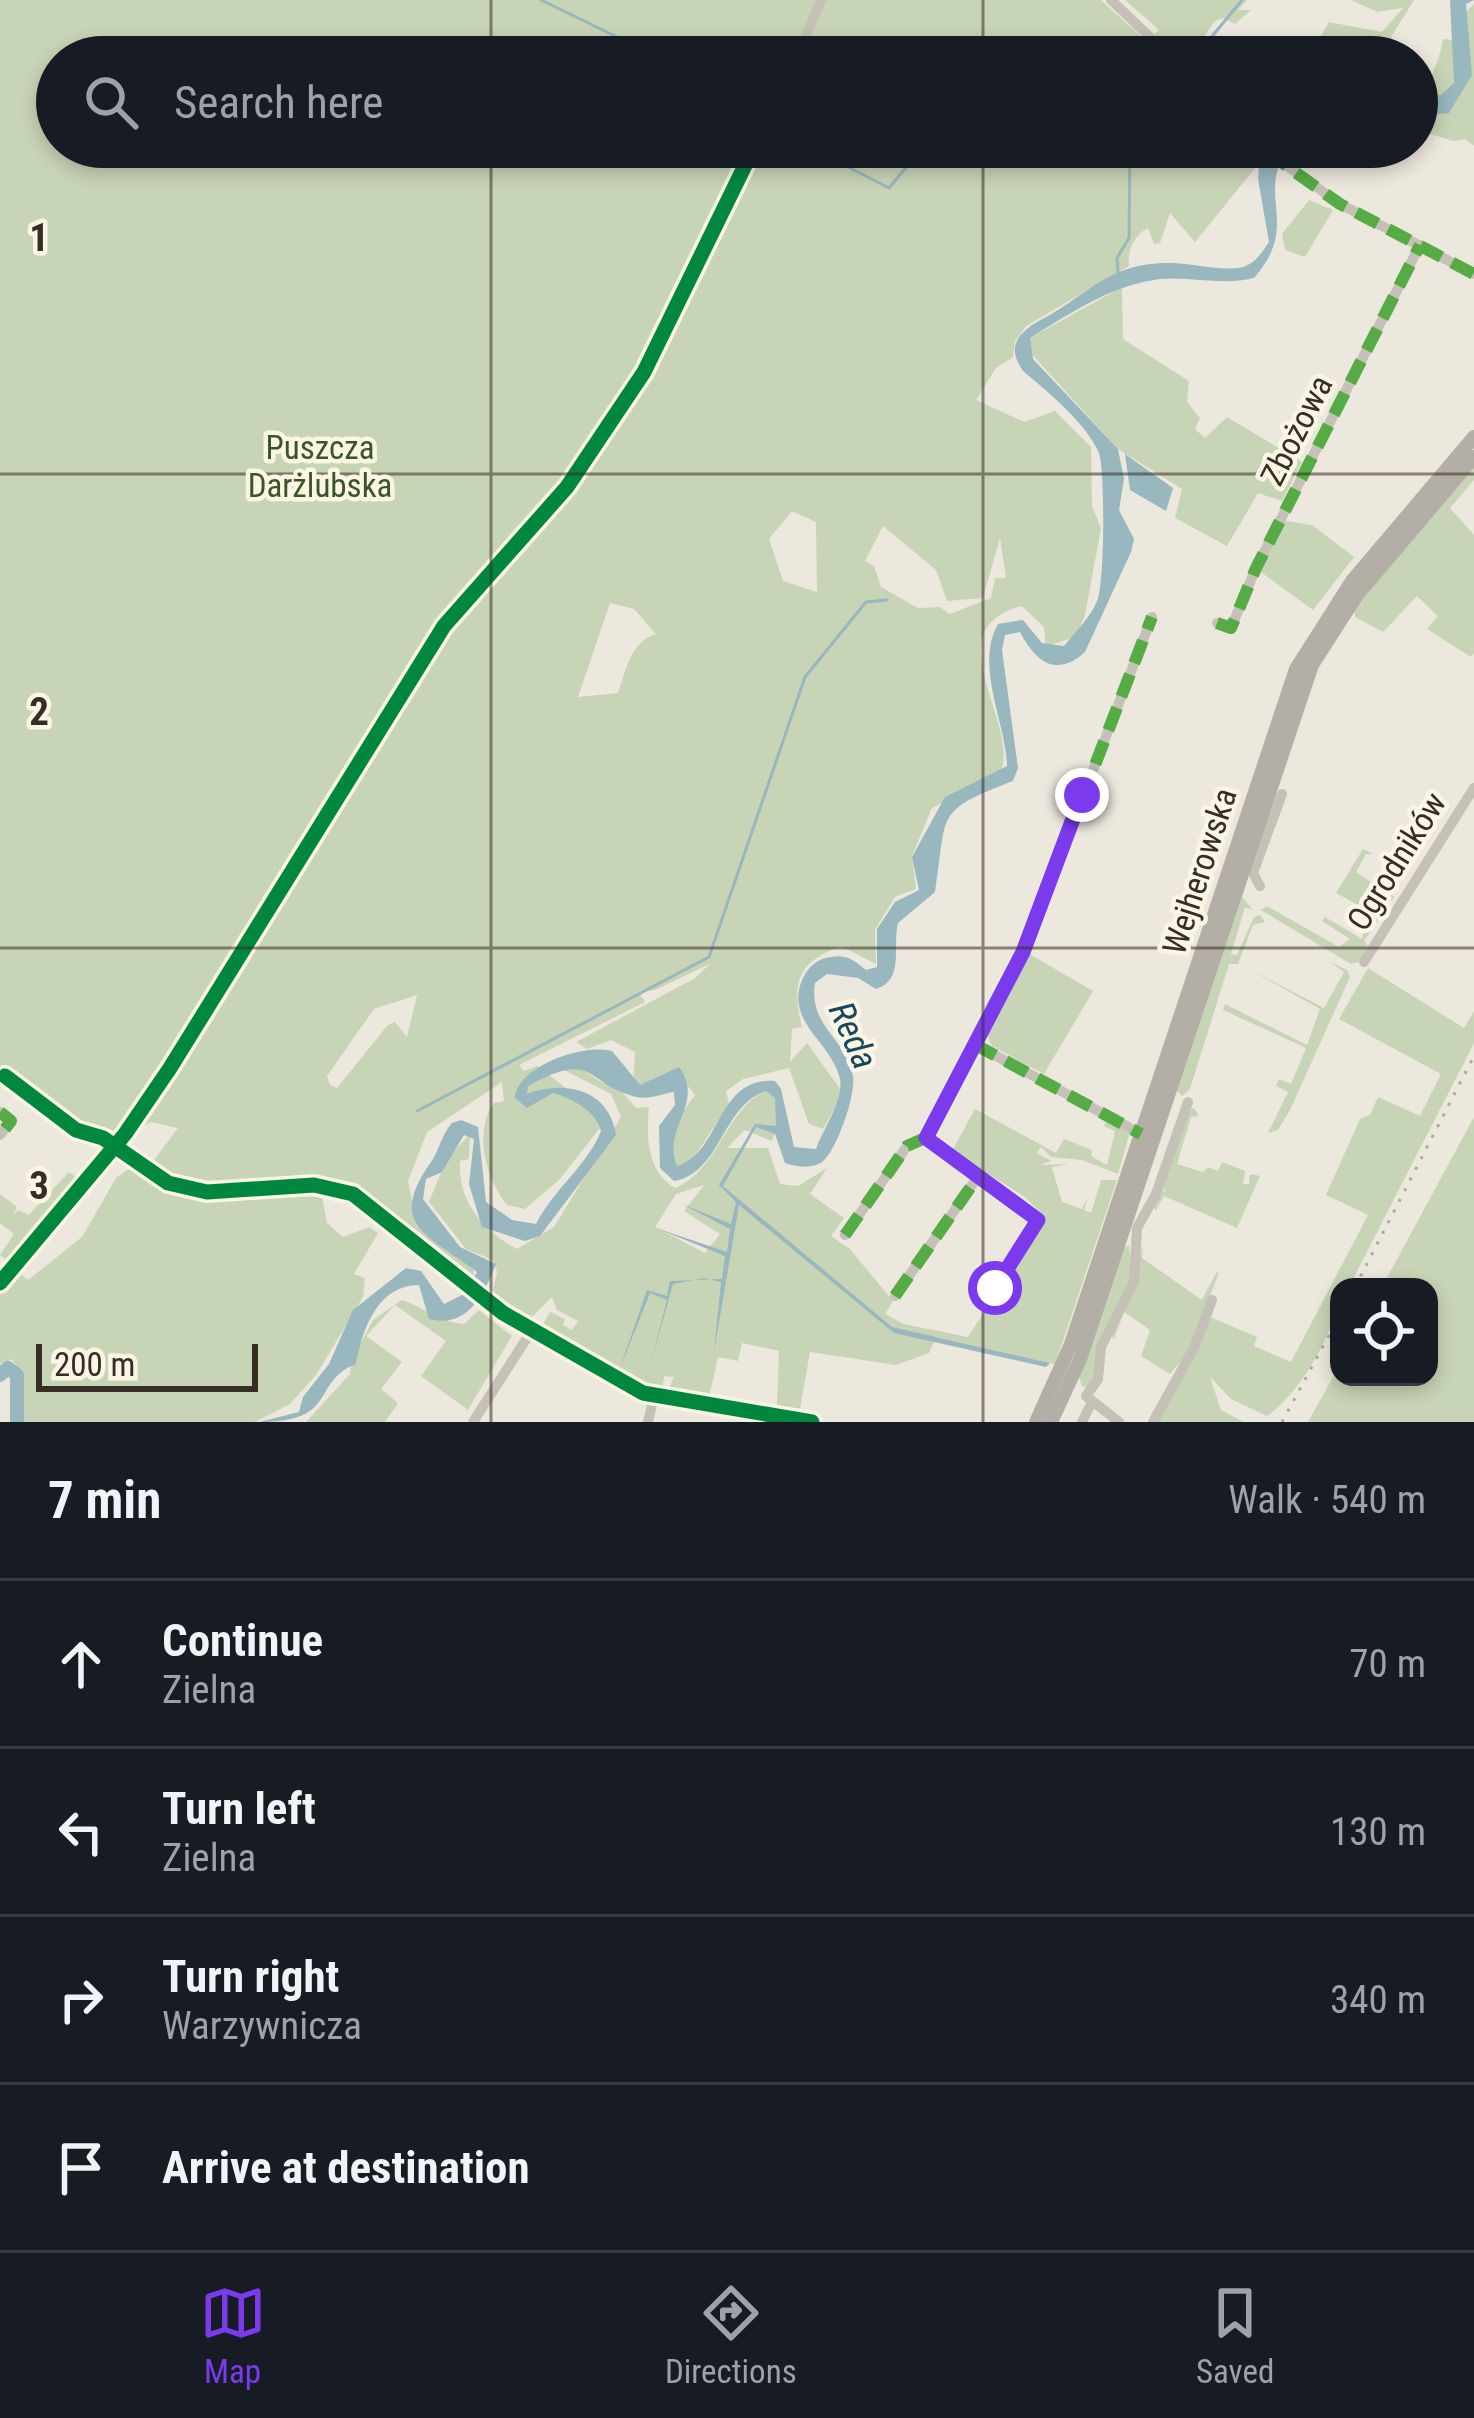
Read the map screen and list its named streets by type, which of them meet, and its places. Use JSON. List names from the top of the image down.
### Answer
{
  "streets": {
    "main road": ["Wejherowska"],
    "street": ["Zbożowa", "Ogrodników"]
  },
  "water": ["Reda"],
  "parks": ["Puszcza Darżlubska"],
  "scale_bar": "200 m",
  "page": {
    "search": "Search here",
    "scale": "200 m",
    "heading": ["7 min", "Walk · 540 m"],
    "list": [
      ["Continue", "Zielna", "70 m"],
      ["Turn left", "Zielna", "130 m"],
      ["Turn right", "Warzywnicza", "340 m"],
      "Arrive at destination"
    ],
    "nav": ["Map", "Directions", "Saved"]
  },
  "grid": {
    "rows": ["1", "2", "3"]
  }
}
